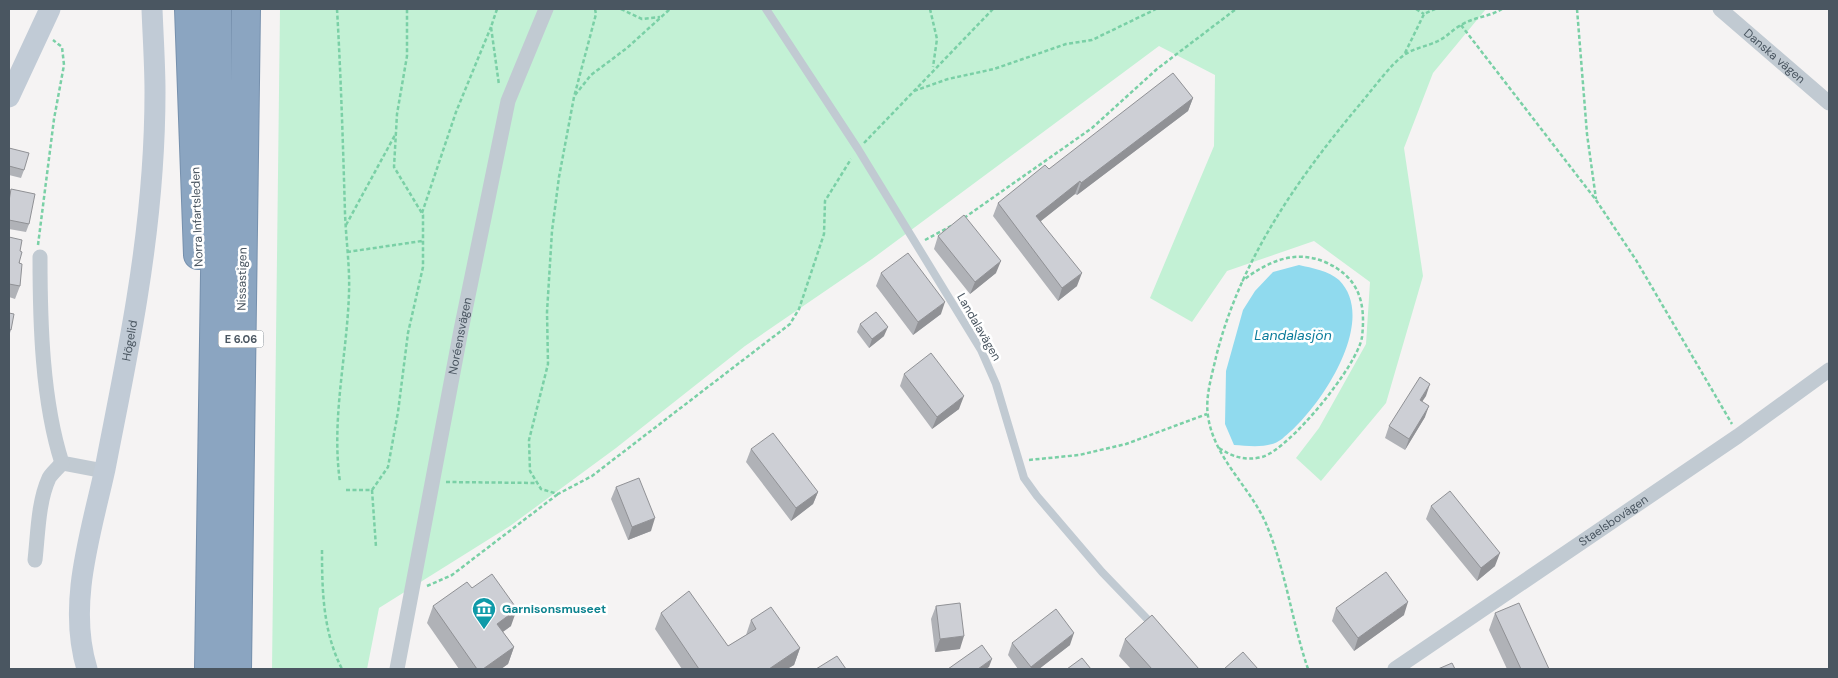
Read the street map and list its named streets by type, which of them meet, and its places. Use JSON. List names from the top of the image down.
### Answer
{
  "streets": {
    "highway": ["Norra Infartsleden", "Nissastigen", "E 6.06"],
    "street": [
      "Danska vägen",
      "Noréensvägen",
      "Högelid",
      "Staelsbovägen"
    ],
    "lane": ["Landalavägen"]
  },
  "crossings": [
    ["Norra Infartsleden", "E 6.06"]
  ],
  "water": ["Landalasjön"],
  "places": {
    "museum": ["Garnisonsmuseet"]
  }
}
